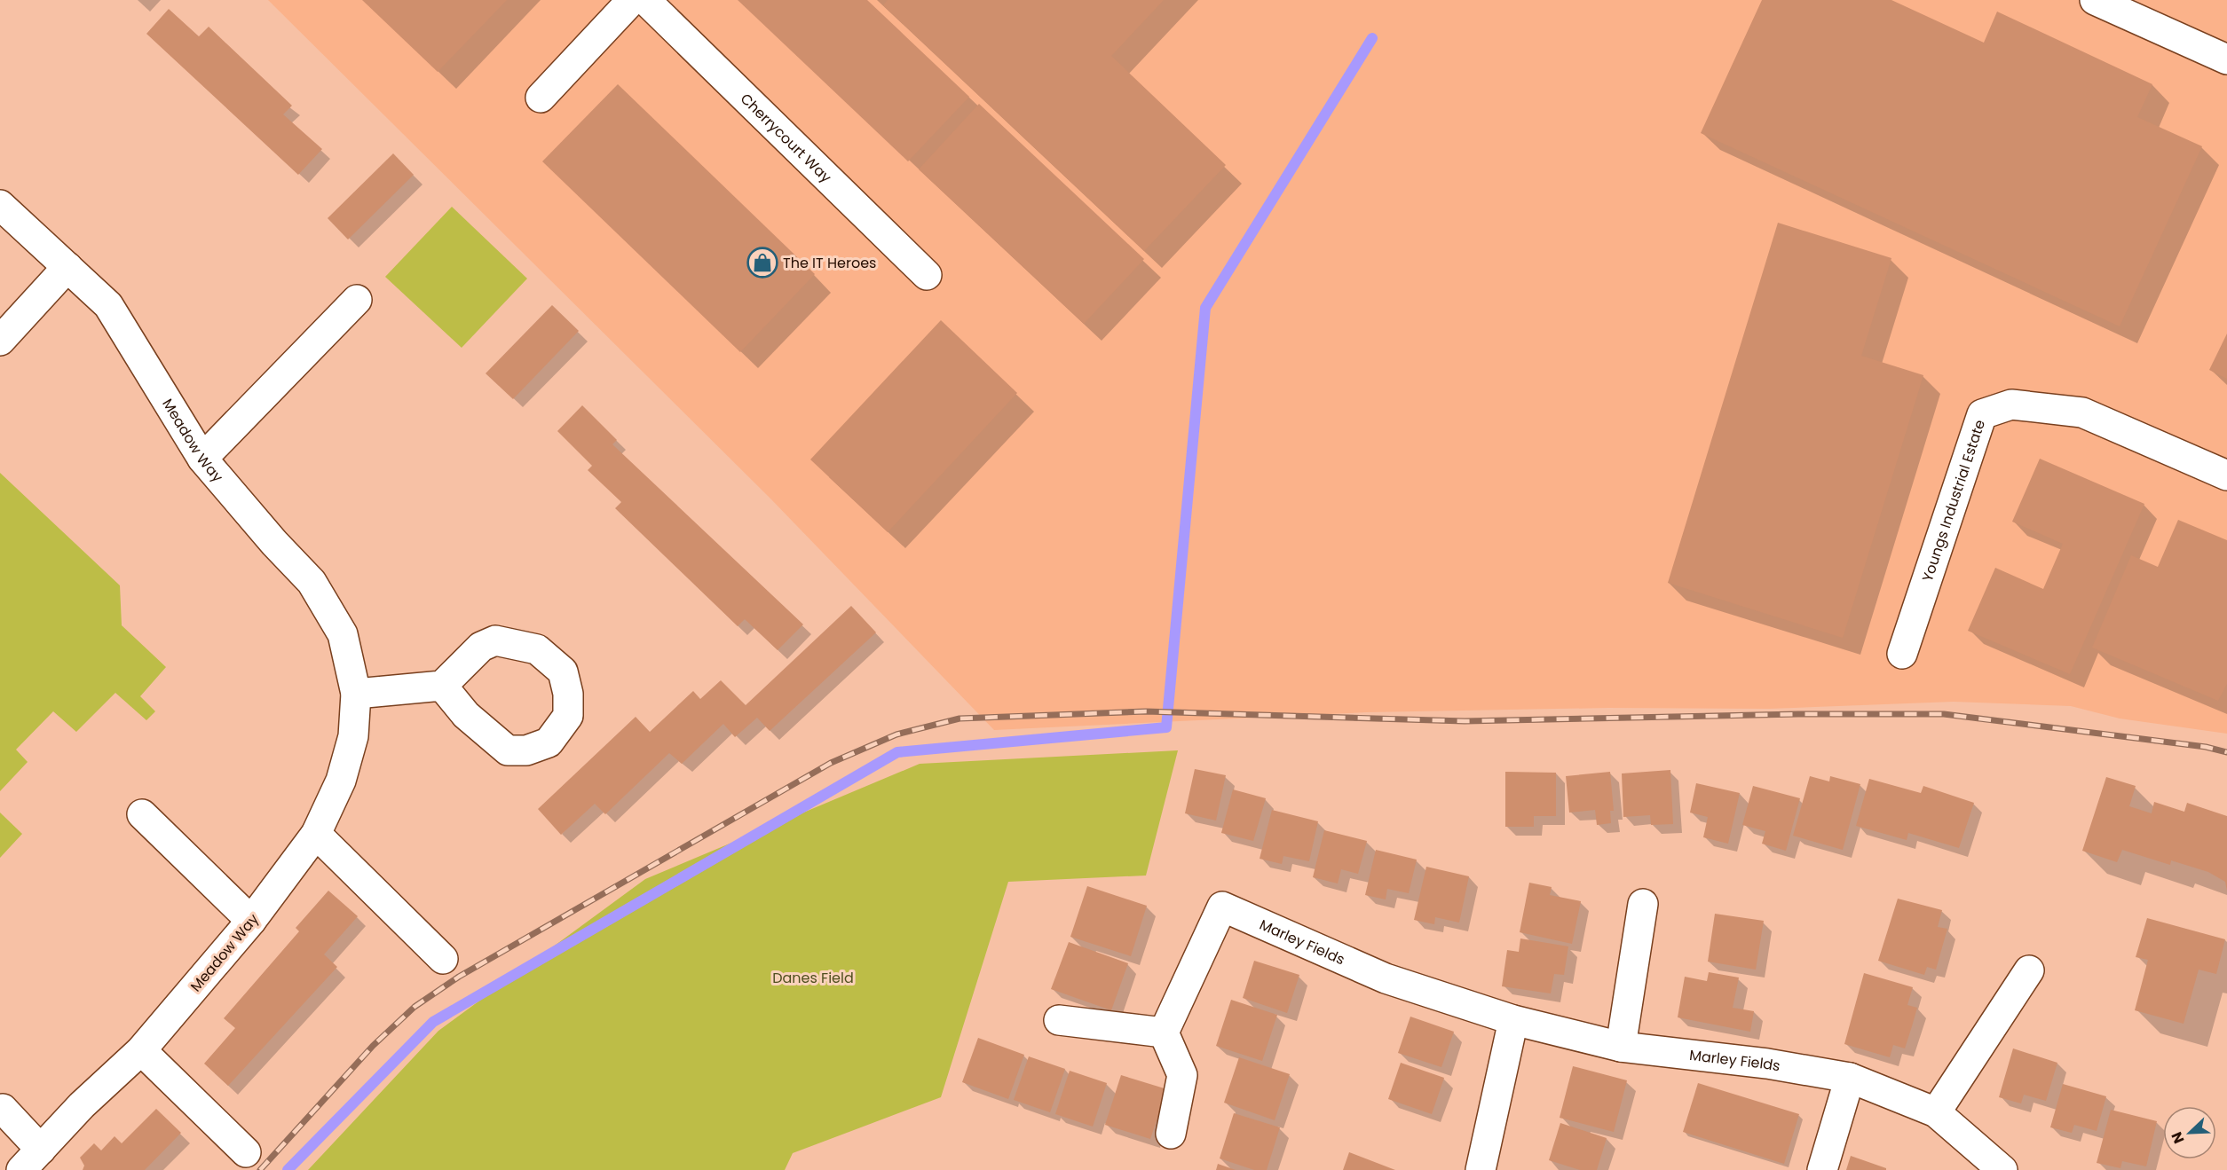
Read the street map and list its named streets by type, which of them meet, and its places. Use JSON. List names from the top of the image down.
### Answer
{
  "streets": {
    "street": [
      "Cherrycourt Way",
      "Meadow Way",
      "Youngs Industrial Estate",
      "Marley Fields"
    ]
  },
  "parks": ["Danes Field"],
  "places": {
    "shop": ["The IT Heroes"]
  },
  "north": "bottom left"
}
